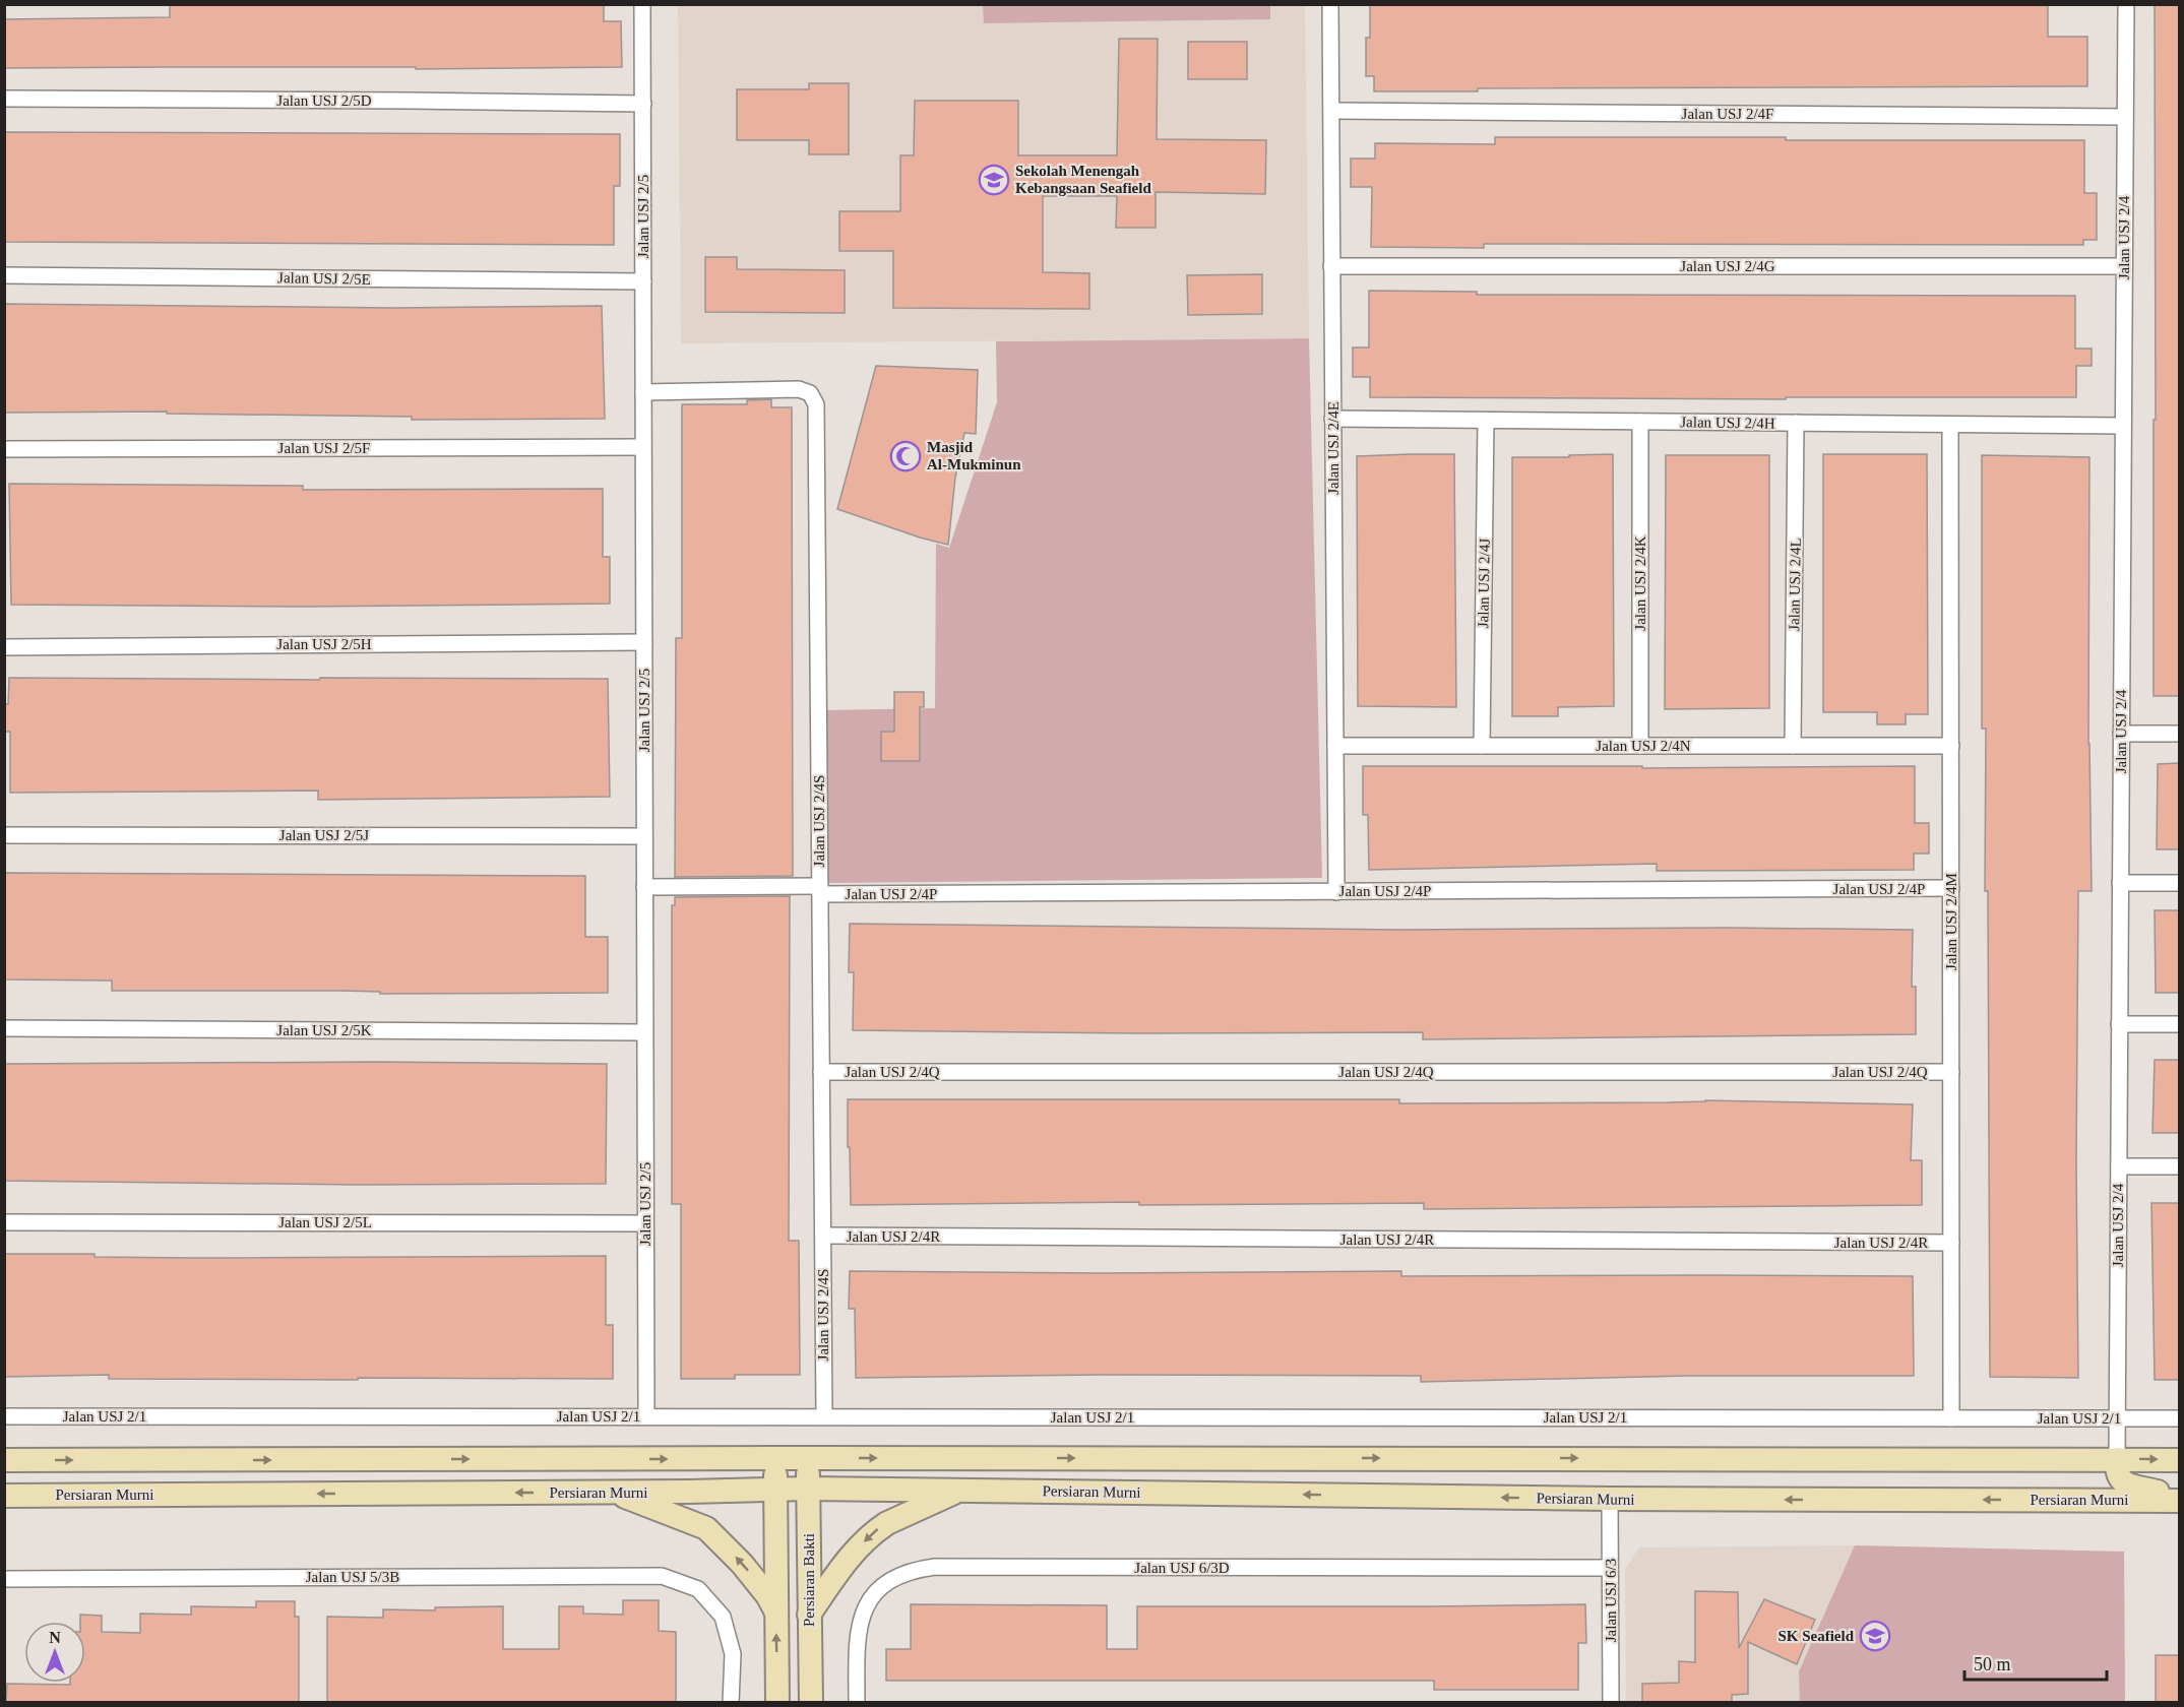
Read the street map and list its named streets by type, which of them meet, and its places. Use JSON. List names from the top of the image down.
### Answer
{
  "streets": {
    "main road": ["Persiaran Murni", "Persiaran Bakti"],
    "street": [
      "Jalan USJ 2/5D",
      "Jalan USJ 2/4F",
      "Jalan USJ 2/5",
      "Jalan USJ 2/4",
      "Jalan USJ 2/4G",
      "Jalan USJ 2/5E",
      "Jalan USJ 2/4H",
      "Jalan USJ 2/5F",
      "Jalan USJ 2/4E",
      "Jalan USJ 2/4J",
      "Jalan USJ 2/4K",
      "Jalan USJ 2/4L",
      "Jalan USJ 2/5H",
      "Jalan USJ 2/4N",
      "Jalan USJ 2/4S",
      "Jalan USJ 2/5J",
      "Jalan USJ 2/4P",
      "Jalan USJ 2/4M",
      "Jalan USJ 2/5K",
      "Jalan USJ 2/4Q",
      "Jalan USJ 2/5L",
      "Jalan USJ 2/4R",
      "Jalan USJ 2/1",
      "Jalan USJ 6/3D",
      "Jalan USJ 5/3B",
      "Jalan USJ 6/3"
    ]
  },
  "crossings": [
    ["Jalan USJ 2/5D", "Jalan USJ 2/5"],
    ["Jalan USJ 2/4F", "Jalan USJ 2/4"],
    ["Jalan USJ 2/4F", "Jalan USJ 2/4E"],
    ["Jalan USJ 2/5", "Jalan USJ 2/5E"],
    ["Jalan USJ 2/5", "Jalan USJ 2/5F"],
    ["Jalan USJ 2/5", "Jalan USJ 2/5H"],
    ["Jalan USJ 2/5", "Jalan USJ 2/4S"],
    ["Jalan USJ 2/5", "Jalan USJ 2/5J"],
    ["Jalan USJ 2/5", "Jalan USJ 2/4P"],
    ["Jalan USJ 2/5", "Jalan USJ 2/5K"],
    ["Jalan USJ 2/5", "Jalan USJ 2/5L"],
    ["Jalan USJ 2/5", "Jalan USJ 2/1"],
    ["Jalan USJ 2/4", "Jalan USJ 2/4G"],
    ["Jalan USJ 2/4", "Jalan USJ 2/4H"],
    ["Jalan USJ 2/4", "Jalan USJ 2/1"],
    ["Jalan USJ 2/4G", "Jalan USJ 2/4E"],
    ["Jalan USJ 2/4H", "Jalan USJ 2/4E"],
    ["Jalan USJ 2/4H", "Jalan USJ 2/4J"],
    ["Jalan USJ 2/4H", "Jalan USJ 2/4K"],
    ["Jalan USJ 2/4H", "Jalan USJ 2/4L"],
    ["Jalan USJ 2/4H", "Jalan USJ 2/4M"],
    ["Jalan USJ 2/4E", "Jalan USJ 2/4N"],
    ["Jalan USJ 2/4E", "Jalan USJ 2/4P"],
    ["Jalan USJ 2/4J", "Jalan USJ 2/4N"],
    ["Jalan USJ 2/4K", "Jalan USJ 2/4N"],
    ["Jalan USJ 2/4L", "Jalan USJ 2/4N"],
    ["Jalan USJ 2/4N", "Jalan USJ 2/4M"],
    ["Jalan USJ 2/4S", "Jalan USJ 2/4P"],
    ["Jalan USJ 2/4S", "Jalan USJ 2/4Q"],
    ["Jalan USJ 2/4S", "Jalan USJ 2/4R"],
    ["Jalan USJ 2/4S", "Jalan USJ 2/1"],
    ["Jalan USJ 2/4P", "Jalan USJ 2/4M"],
    ["Jalan USJ 2/4M", "Jalan USJ 2/4Q"],
    ["Jalan USJ 2/4M", "Jalan USJ 2/4R"],
    ["Jalan USJ 2/4M", "Jalan USJ 2/1"],
    ["Persiaran Murni", "Persiaran Bakti"],
    ["Persiaran Murni", "Jalan USJ 6/3"],
    ["Jalan USJ 6/3D", "Jalan USJ 6/3"]
  ],
  "places": {
    "school or university": ["Sekolah Menengah Kebangsaan Seafield", "SK Seafield"],
    "mosque": ["Masjid Al-Mukminun"]
  },
  "scale_bar": "50 m",
  "north": "top"
}
